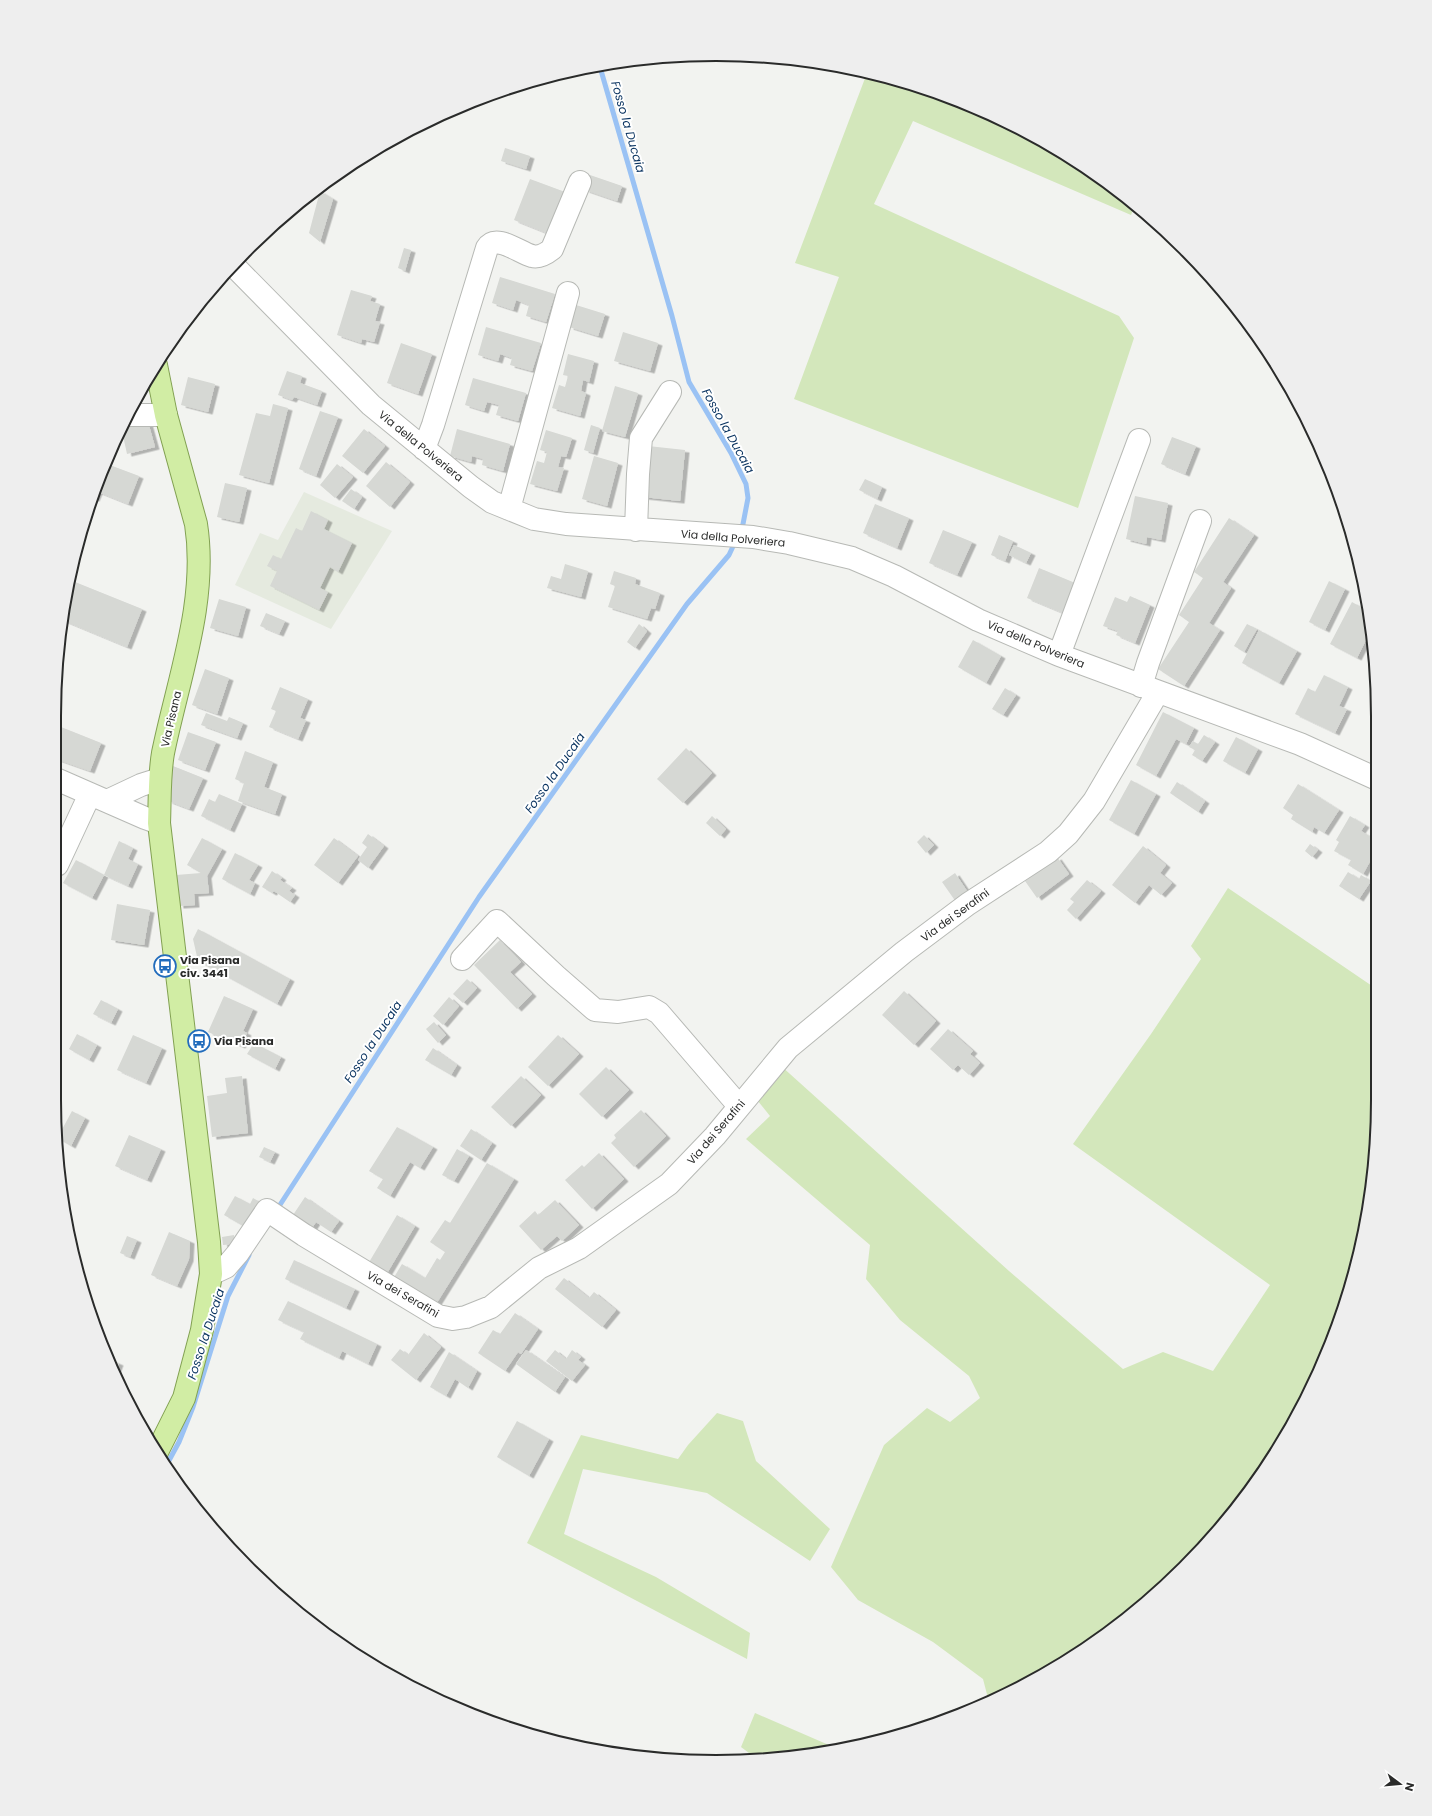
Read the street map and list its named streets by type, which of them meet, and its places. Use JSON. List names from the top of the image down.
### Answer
{
  "streets": {
    "main road": ["Via Pisana"],
    "street": ["Via della Polveriera", "Via dei Serafini"]
  },
  "crossings": [
    ["Via della Polveriera", "Via dei Serafini"],
    ["Via Pisana", "Via dei Serafini"]
  ],
  "water": ["Fosso la Ducaia"],
  "places": {
    "bus stop": ["Via Pisana civ. 3441", "Via Pisana"]
  },
  "north": "right"
}
